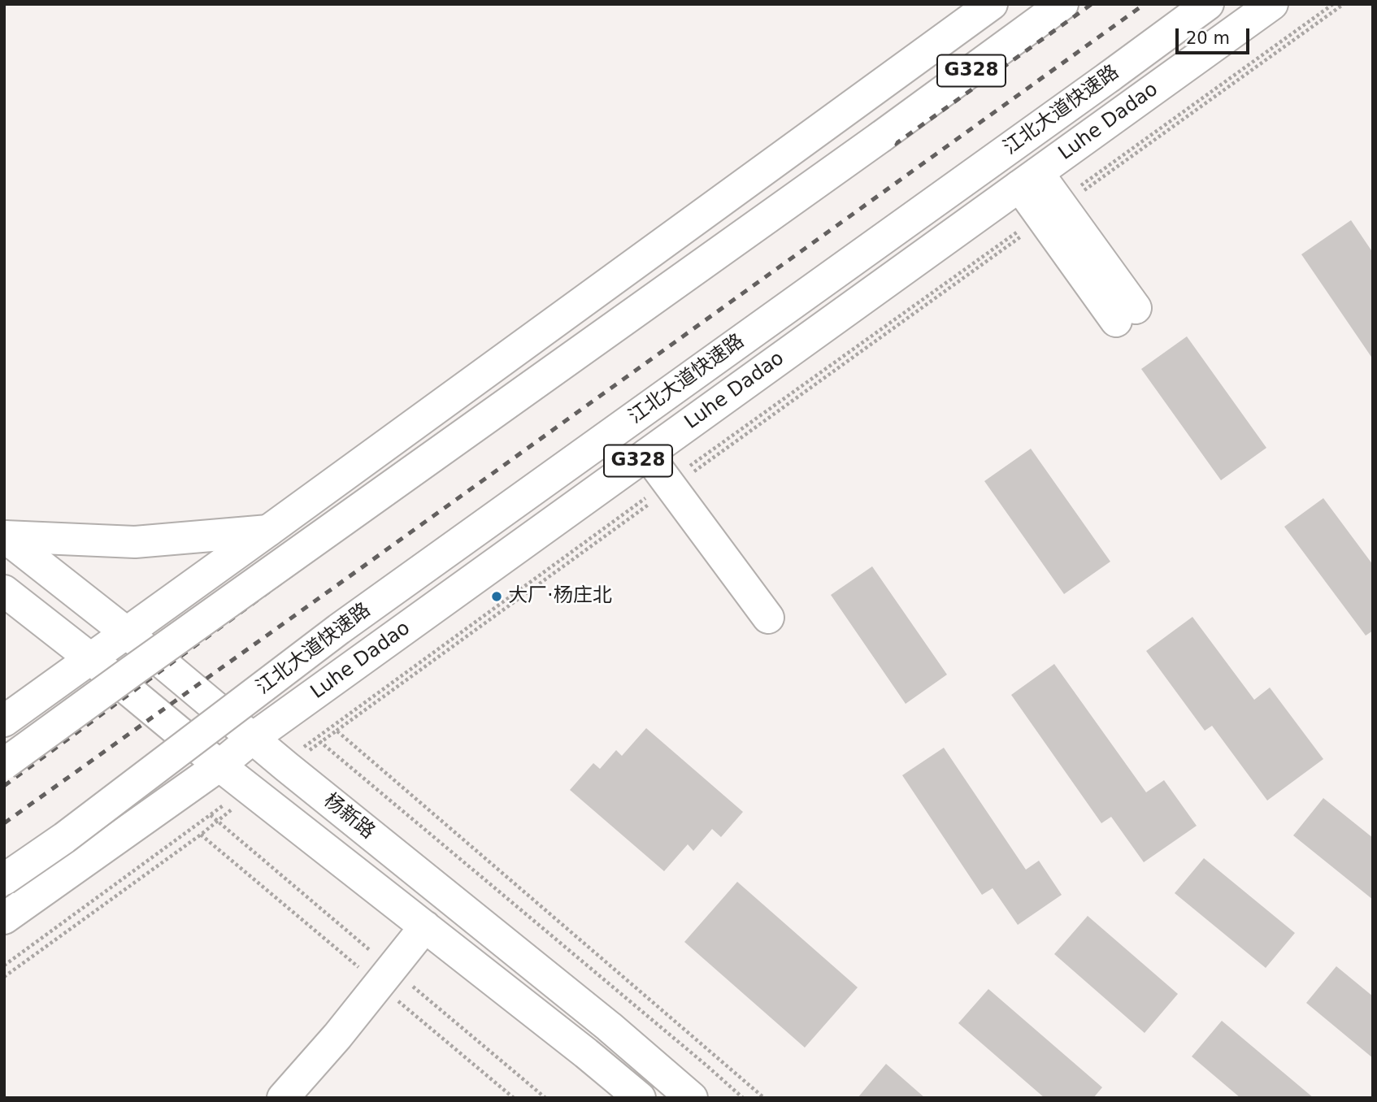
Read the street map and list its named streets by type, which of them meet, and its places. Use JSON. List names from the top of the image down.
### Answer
{
  "streets": {
    "main road": [
      "G328",
      "江北大道快速路",
      "Luhe Dadao",
      "杨新路"
    ]
  },
  "crossings": [
    ["G328", "杨新路"],
    ["Luhe Dadao", "杨新路"]
  ],
  "places": ["大厂·杨庄北"],
  "scale_bar": "20 m"
}
